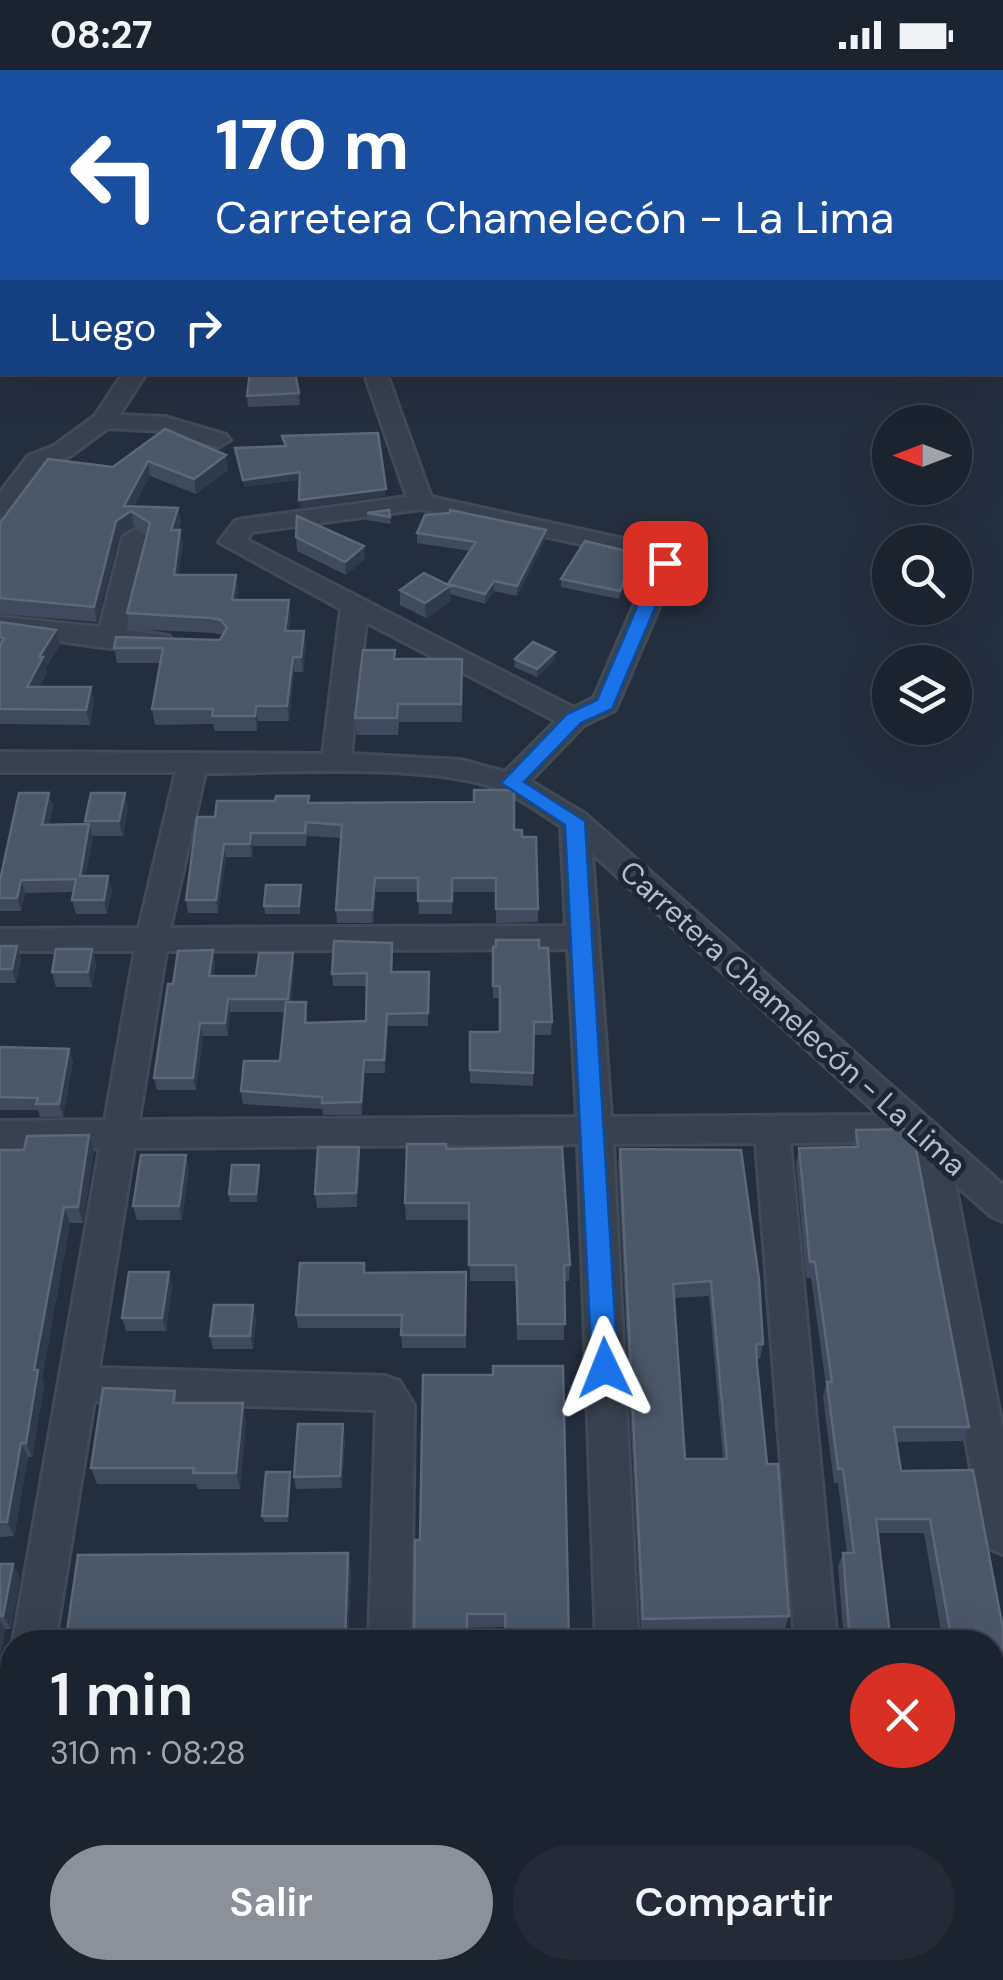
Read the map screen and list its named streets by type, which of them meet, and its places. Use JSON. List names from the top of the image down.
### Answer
{
  "streets": {
    "street": ["Carretera Chamelecón - La Lima"]
  },
  "north": "left",
  "page": {
    "status": "08:27",
    "turn": ["170 m", "Carretera Chamelecón - La Lima"],
    "then": "Luego",
    "heading": ["1 min", "310 m · 08:28"],
    "buttons": ["Salir", "Compartir"]
  }
}
